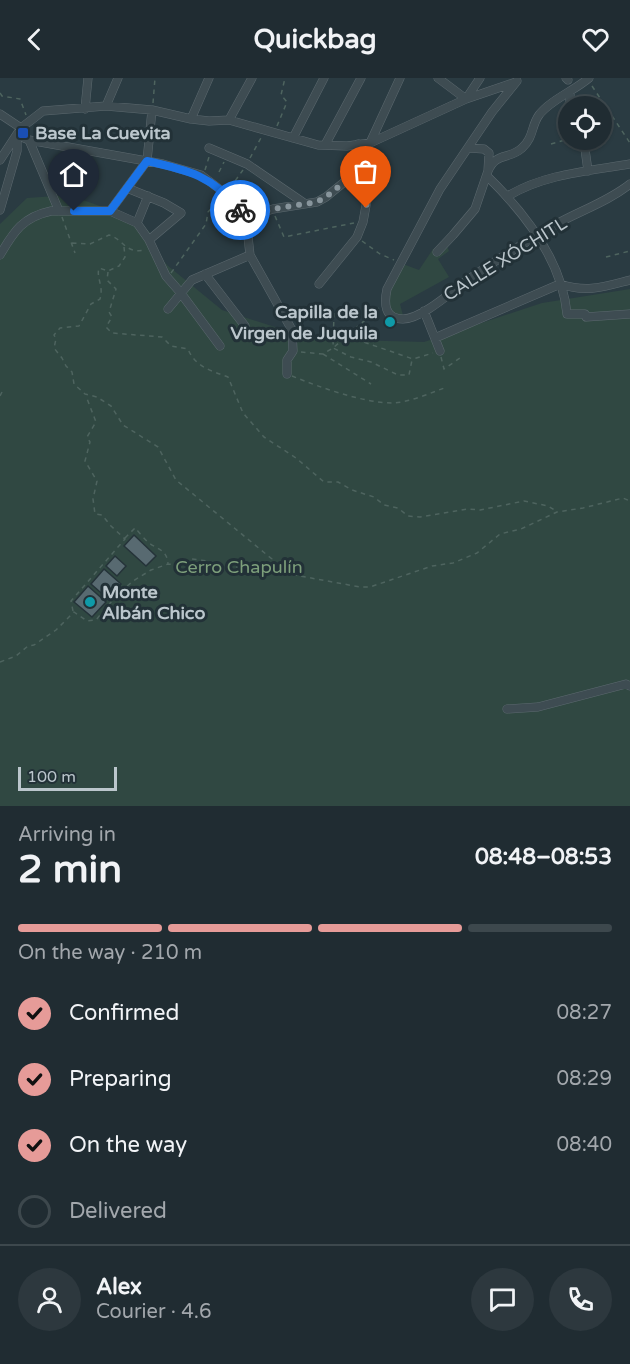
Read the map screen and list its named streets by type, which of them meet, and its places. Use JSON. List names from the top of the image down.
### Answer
{
  "streets": {
    "street": ["CALLE XÓCHITL"]
  },
  "parks": ["Cerro Chapulín"],
  "places": {
    "transit": ["Base La Cuevita"],
    "other": ["Capilla de la Virgen de Juquila", "Monte Albán Chico"]
  },
  "scale_bar": "100 m",
  "page": {
    "header": "Quickbag",
    "scale": "100 m",
    "heading": ["2 min", "Arriving in", "08:48–08:53"],
    "panel": ["Alex", "Courier · 4.6"],
    "bar": "On the way · 210 m",
    "list": [
      ["Confirmed", "08:27"],
      ["Preparing", "08:29"],
      ["On the way", "08:40"],
      "Delivered"
    ]
  }
}
